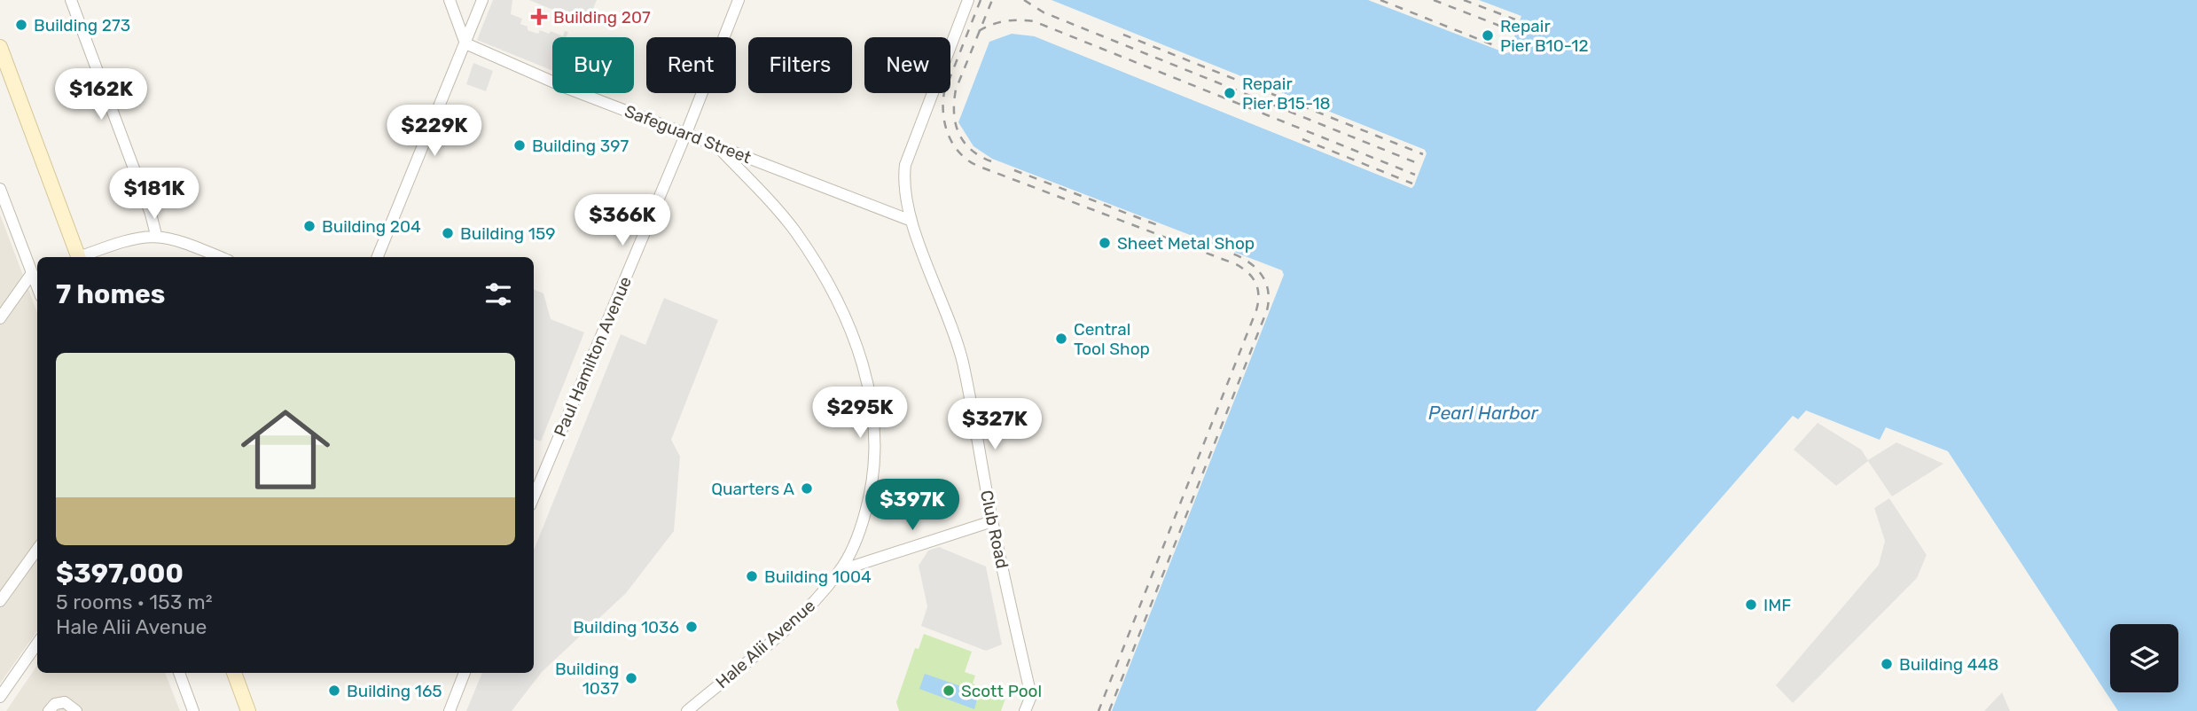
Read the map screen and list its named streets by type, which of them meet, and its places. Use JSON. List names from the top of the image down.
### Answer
{
  "streets": {
    "street": [
      "Safeguard Street",
      "Paul Hamilton Avenue",
      "Club Road",
      "Hale Alii Avenue"
    ]
  },
  "crossings": [
    ["Safeguard Street", "Paul Hamilton Avenue"],
    ["Safeguard Street", "Club Road"],
    ["Safeguard Street", "Hale Alii Avenue"]
  ],
  "water": ["Pearl Harbor"],
  "places": {
    "health": ["Building 207"],
    "other": [
      "Building 273",
      "Repair Pier B10-12",
      "Repair Pier B15-18",
      "Building 397",
      "Building 204",
      "Building 159",
      "Sheet Metal Shop",
      "Central Tool Shop",
      "Quarters A",
      "Building 1004",
      "IMF",
      "Building 1036",
      "Building 448",
      "Building 1037",
      "Building 165",
      "Scott Pool"
    ]
  },
  "page": {
    "chip": [
      "Buy",
      "Rent",
      "Filters",
      "New"
    ],
    "price": [
      "$162K",
      "$229K",
      "$181K",
      "$366K",
      "$295K",
      "$327K",
      "$397K"
    ],
    "heading": "7 homes",
    "list": [
      {
        "name": "$397,000",
        "note": "5 rooms · 153 m² · Hale Alii Avenue"
      }
    ]
  }
}
